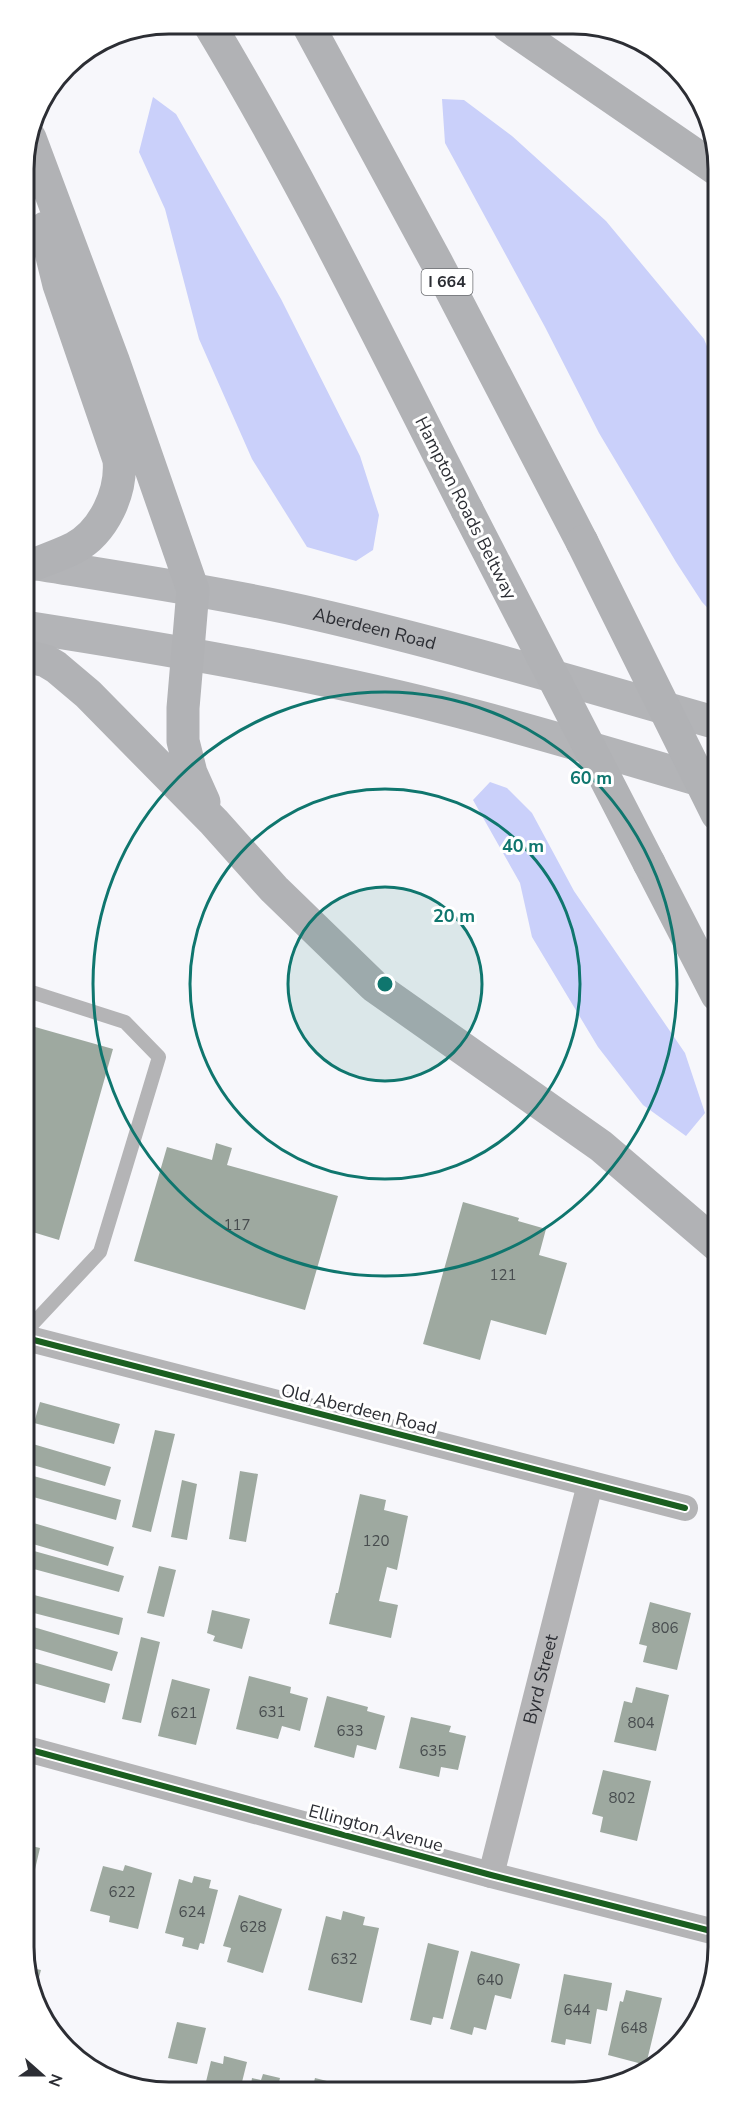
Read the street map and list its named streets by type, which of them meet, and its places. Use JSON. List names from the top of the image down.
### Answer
{
  "streets": {
    "highway": ["I 664", "Hampton Roads Beltway"],
    "main road": ["Aberdeen Road"],
    "street": ["Old Aberdeen Road", "Byrd Street", "Ellington Avenue"]
  },
  "crossings": [
    ["Old Aberdeen Road", "Byrd Street"],
    ["Byrd Street", "Ellington Avenue"]
  ],
  "house_numbers": [
    "117",
    "121",
    "120",
    "806",
    "631",
    "621",
    "804",
    "633",
    "635",
    "802",
    "622",
    "624",
    "628",
    "632",
    "640",
    "644",
    "648"
  ],
  "north": "right",
  "rings": ["60 m", "40 m", "20 m"]
}
